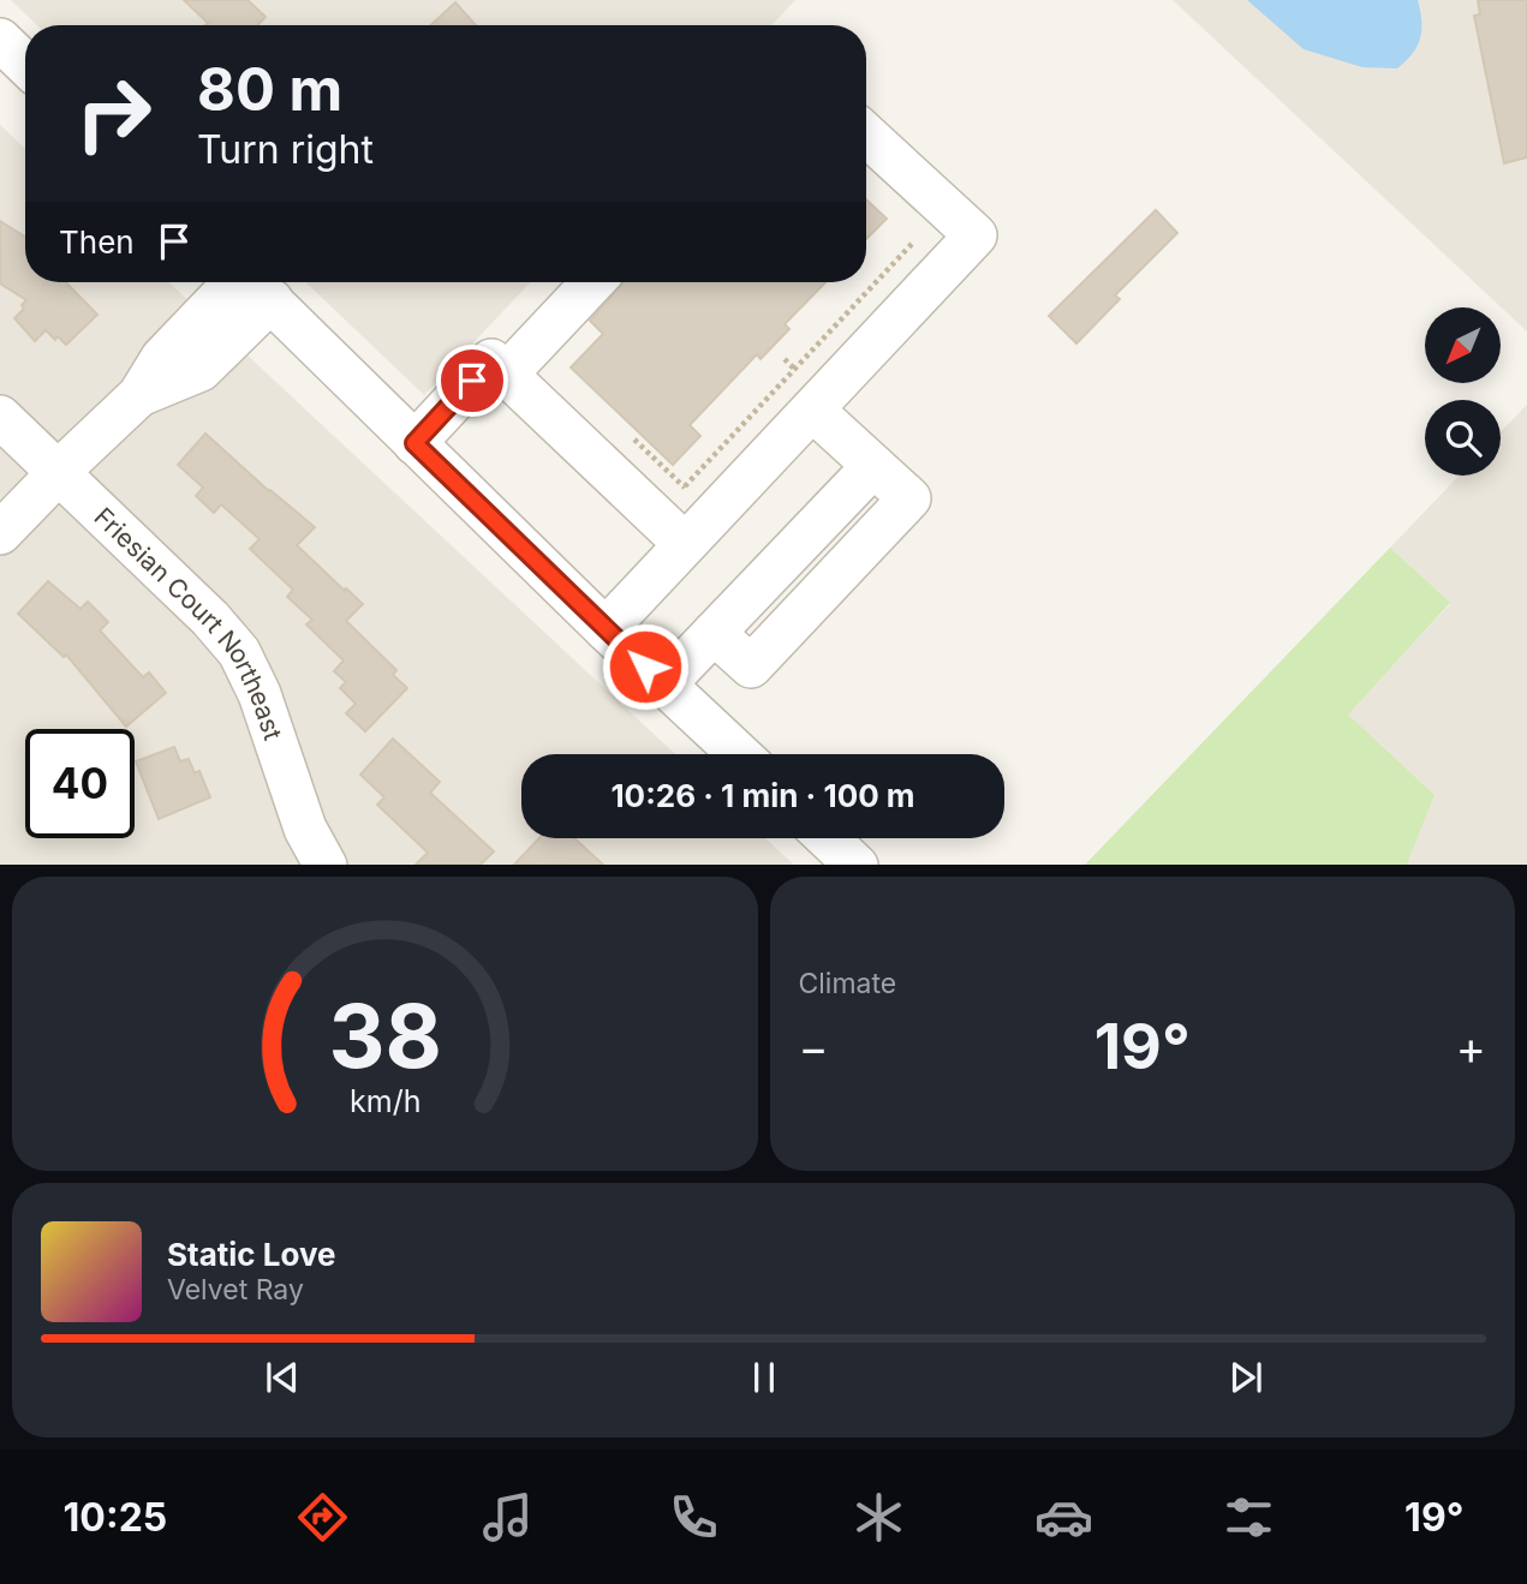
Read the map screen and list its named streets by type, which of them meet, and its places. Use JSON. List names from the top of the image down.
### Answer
{
  "streets": {
    "street": ["Friesian Court Northeast"]
  },
  "north": "bottom left",
  "page": {
    "turn": ["80 m", "Turn right"],
    "then": "Then",
    "limit": "40",
    "trip": "10:26 · 1 min · 100 m",
    "tile": "Climate",
    "heat": ["−", "19°", "+"],
    "song": ["Static Love", "Velvet Ray"],
    "tabs": ["10:25", "19°"],
    "gauge": ["38", "km/h"]
  }
}
